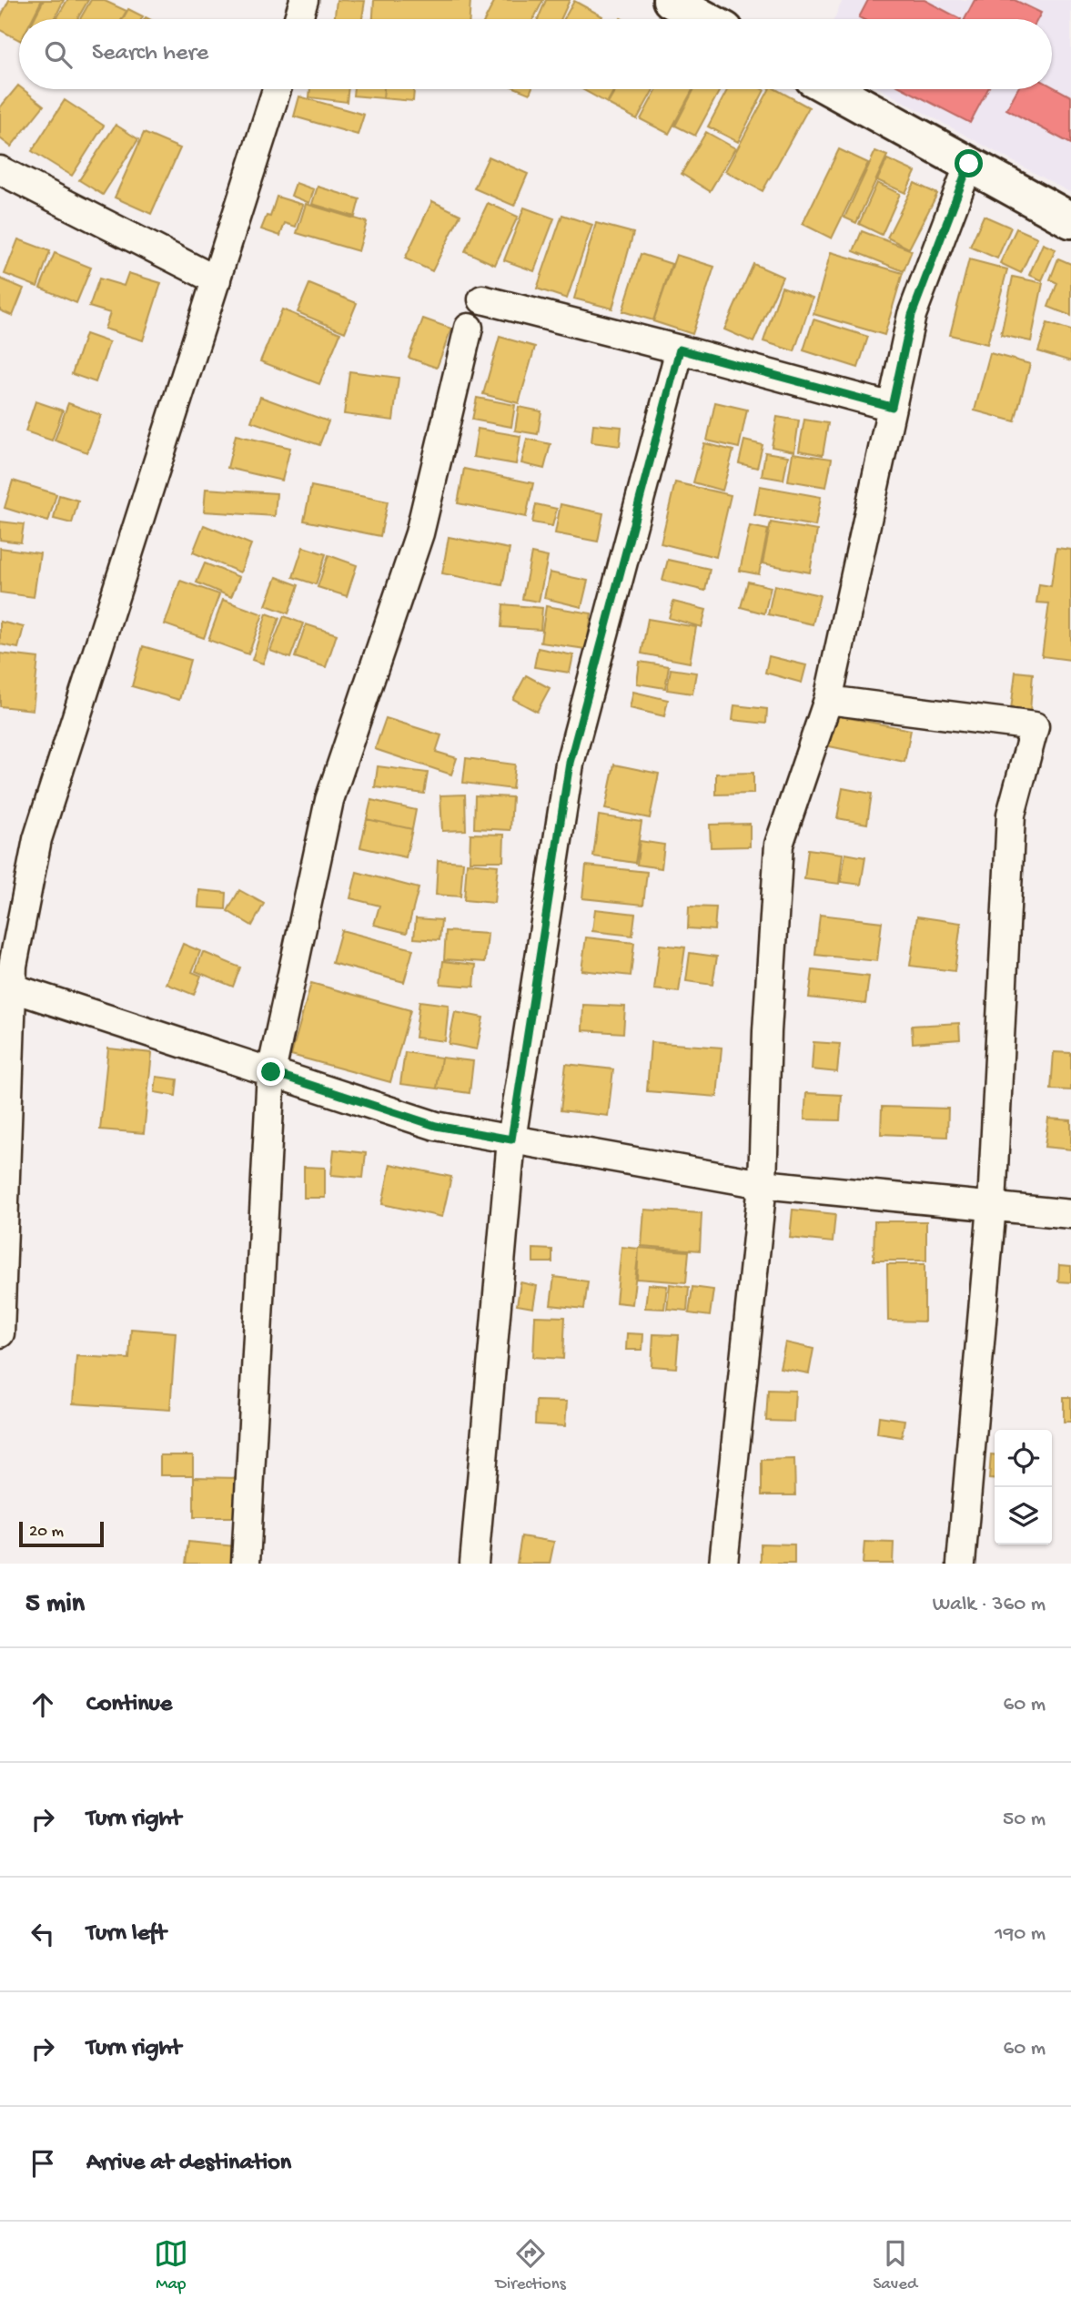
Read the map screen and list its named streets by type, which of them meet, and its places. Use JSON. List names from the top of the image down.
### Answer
{
  "scale_bar": "20 m",
  "page": {
    "search": "Search here",
    "scale": "20 m",
    "heading": ["5 min", "Walk · 360 m"],
    "list": [
      ["Continue", "60 m"],
      ["Turn right", "50 m"],
      ["Turn left", "190 m"],
      ["Turn right", "60 m"],
      "Arrive at destination"
    ],
    "nav": ["Map", "Directions", "Saved"]
  }
}
